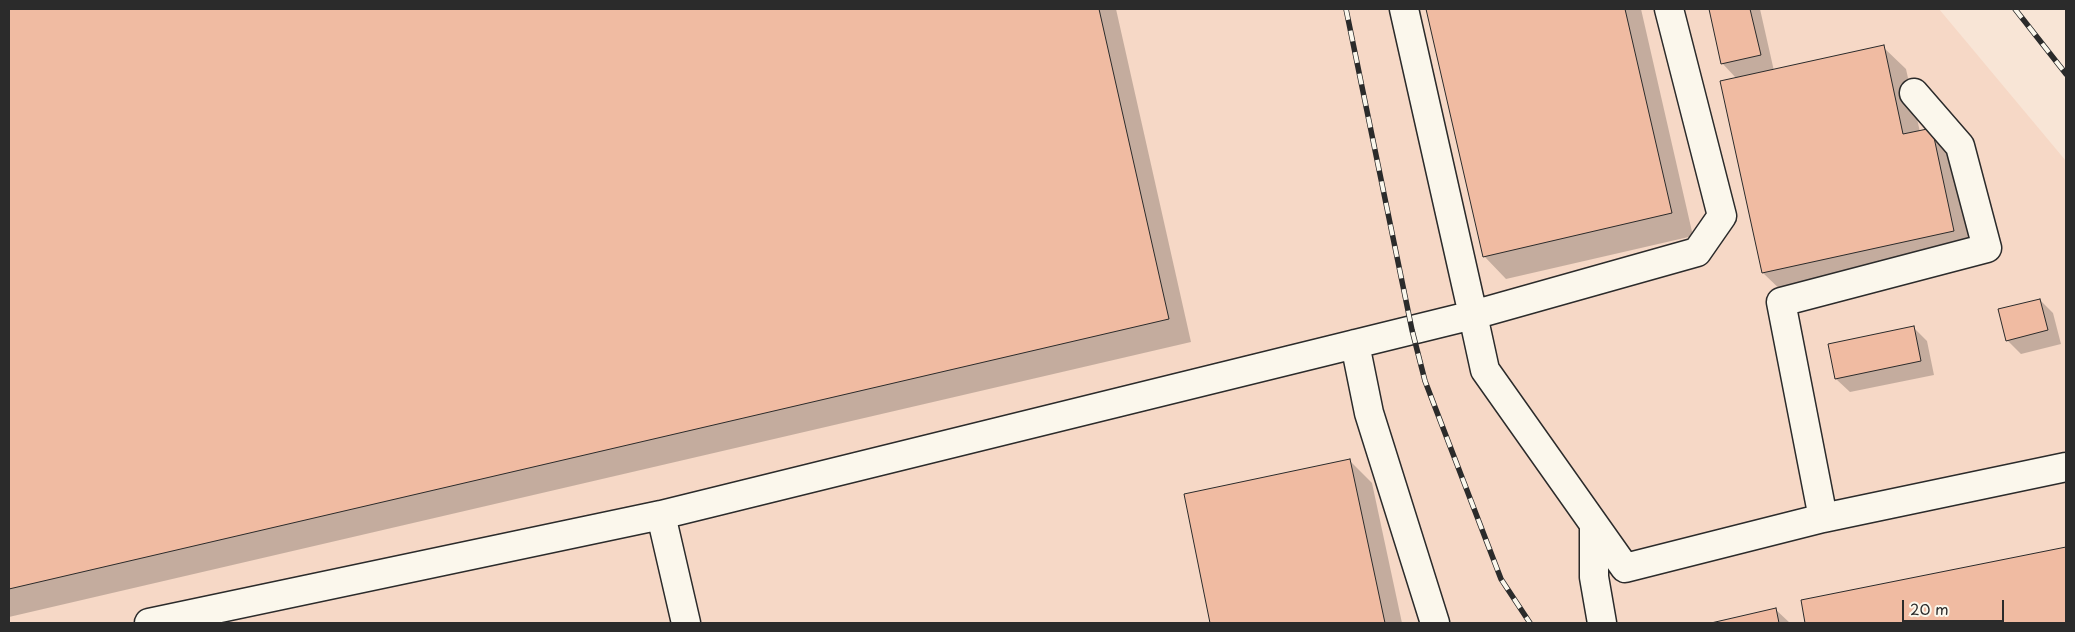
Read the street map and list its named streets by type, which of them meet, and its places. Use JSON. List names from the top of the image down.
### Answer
{
  "scale_bar": "20 m"
}
